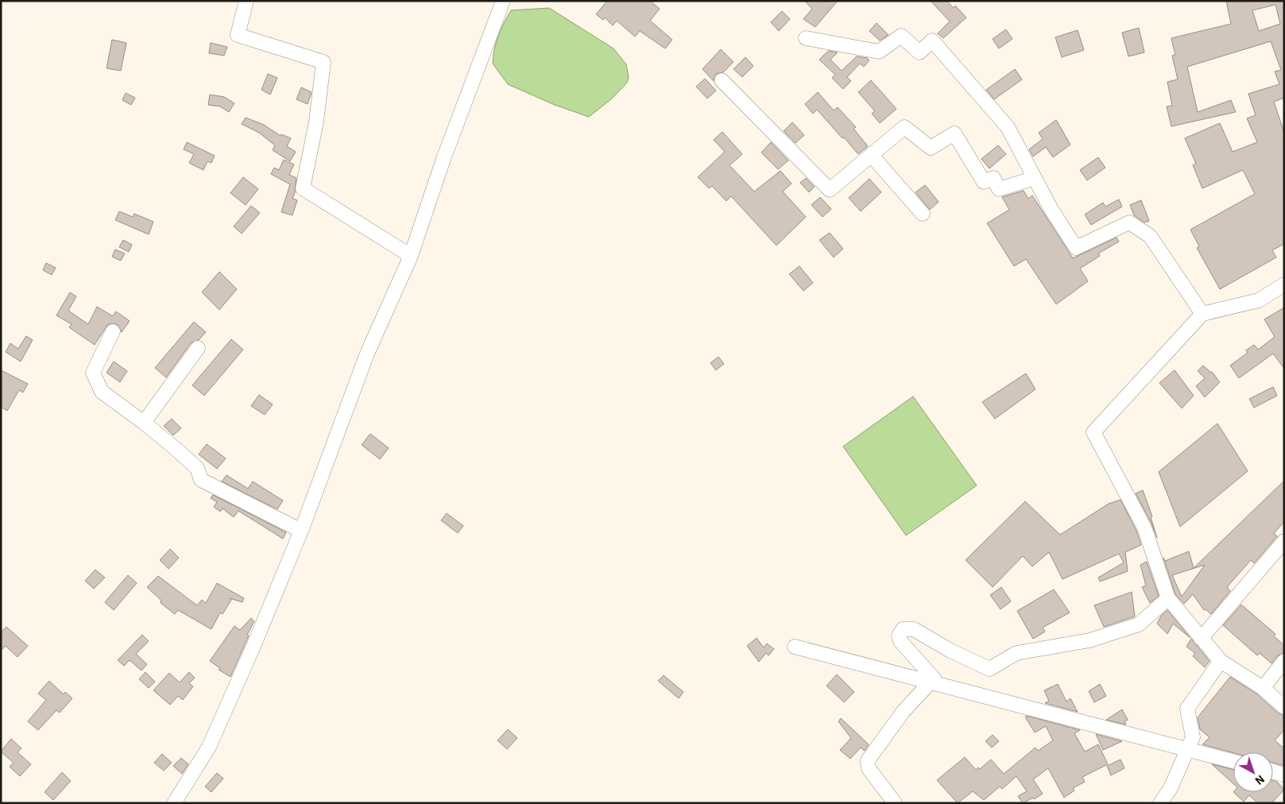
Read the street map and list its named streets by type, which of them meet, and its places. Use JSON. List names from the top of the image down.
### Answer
{
  "north": "bottom right"
}
